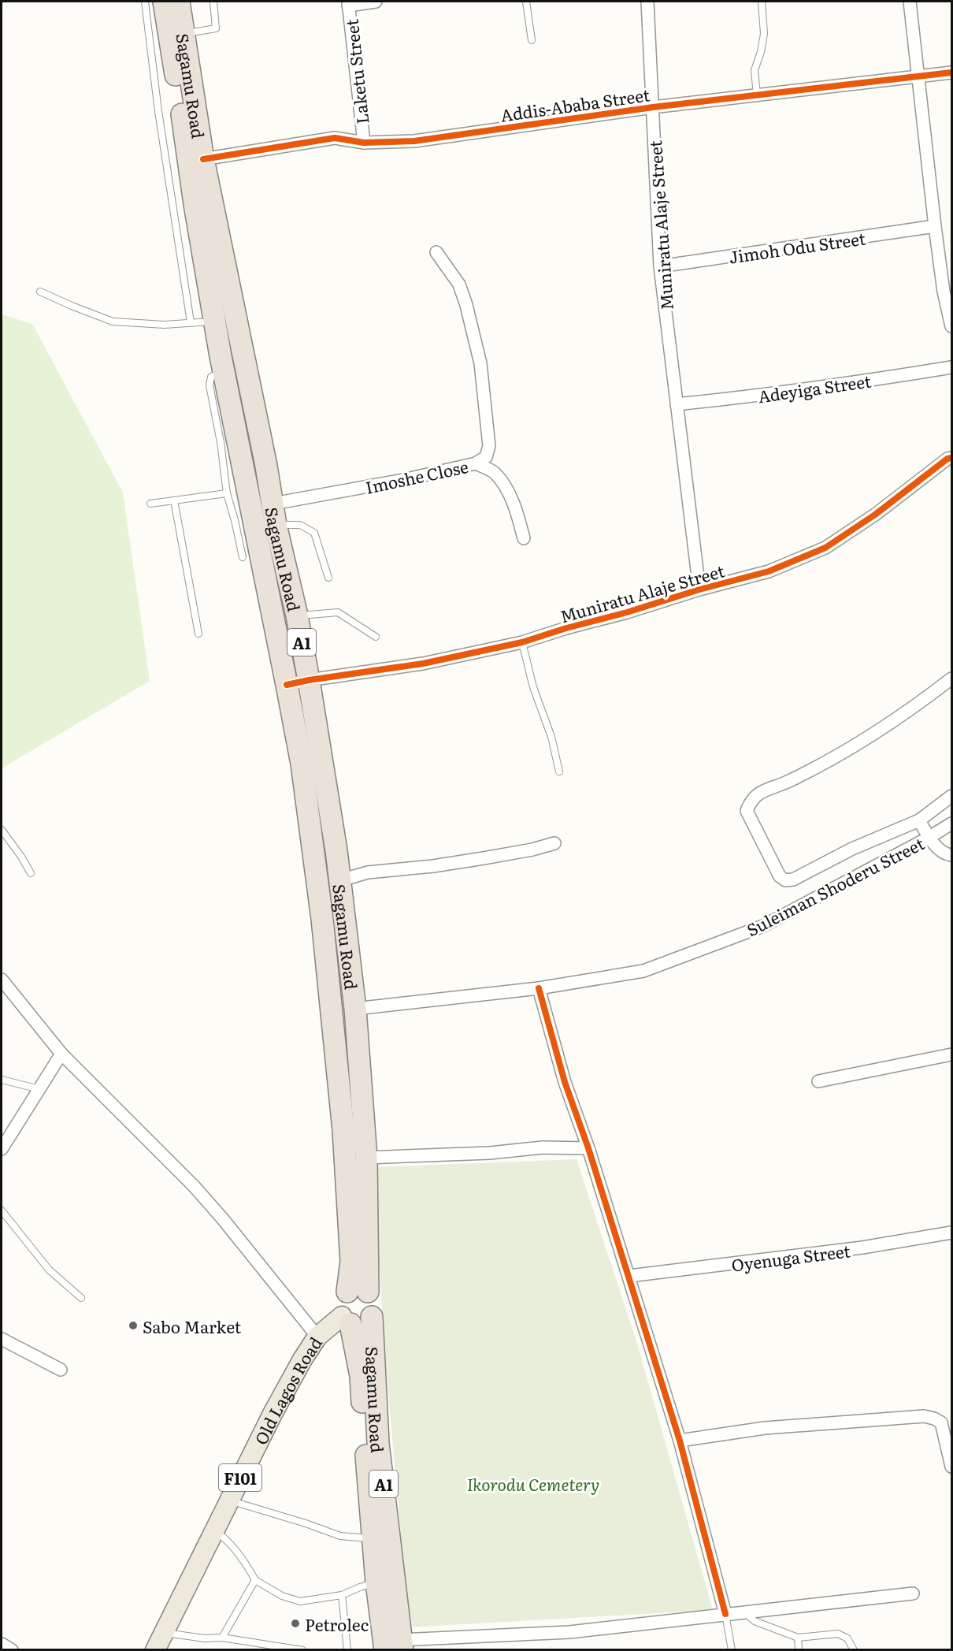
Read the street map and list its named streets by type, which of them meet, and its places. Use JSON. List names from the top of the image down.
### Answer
{
  "streets": {
    "highway": ["Sagamu Road", "A1"],
    "main road": ["Old Lagos Road", "F101"],
    "street": [
      "Laketu Street",
      "Addis-Ababa Street",
      "Muniratu Alaje Street",
      "Jimoh Odu Street",
      "Adeyiga Street",
      "Imoshe Close",
      "Suleiman Shoderu Street",
      "Oyenuga Street"
    ]
  },
  "crossings": [
    ["Laketu Street", "Addis-Ababa Street"],
    ["Sagamu Road", "Addis-Ababa Street"],
    ["Sagamu Road", "Muniratu Alaje Street"],
    ["Sagamu Road", "Imoshe Close"],
    ["Sagamu Road", "A1"],
    ["Sagamu Road", "Suleiman Shoderu Street"],
    ["Sagamu Road", "Old Lagos Road"],
    ["Addis-Ababa Street", "Muniratu Alaje Street"],
    ["Muniratu Alaje Street", "Jimoh Odu Street"],
    ["Muniratu Alaje Street", "Adeyiga Street"],
    ["A1", "Old Lagos Road"]
  ],
  "parks": ["Ikorodu Cemetery"],
  "places": ["Sabo Market", "Petrolec"]
}
